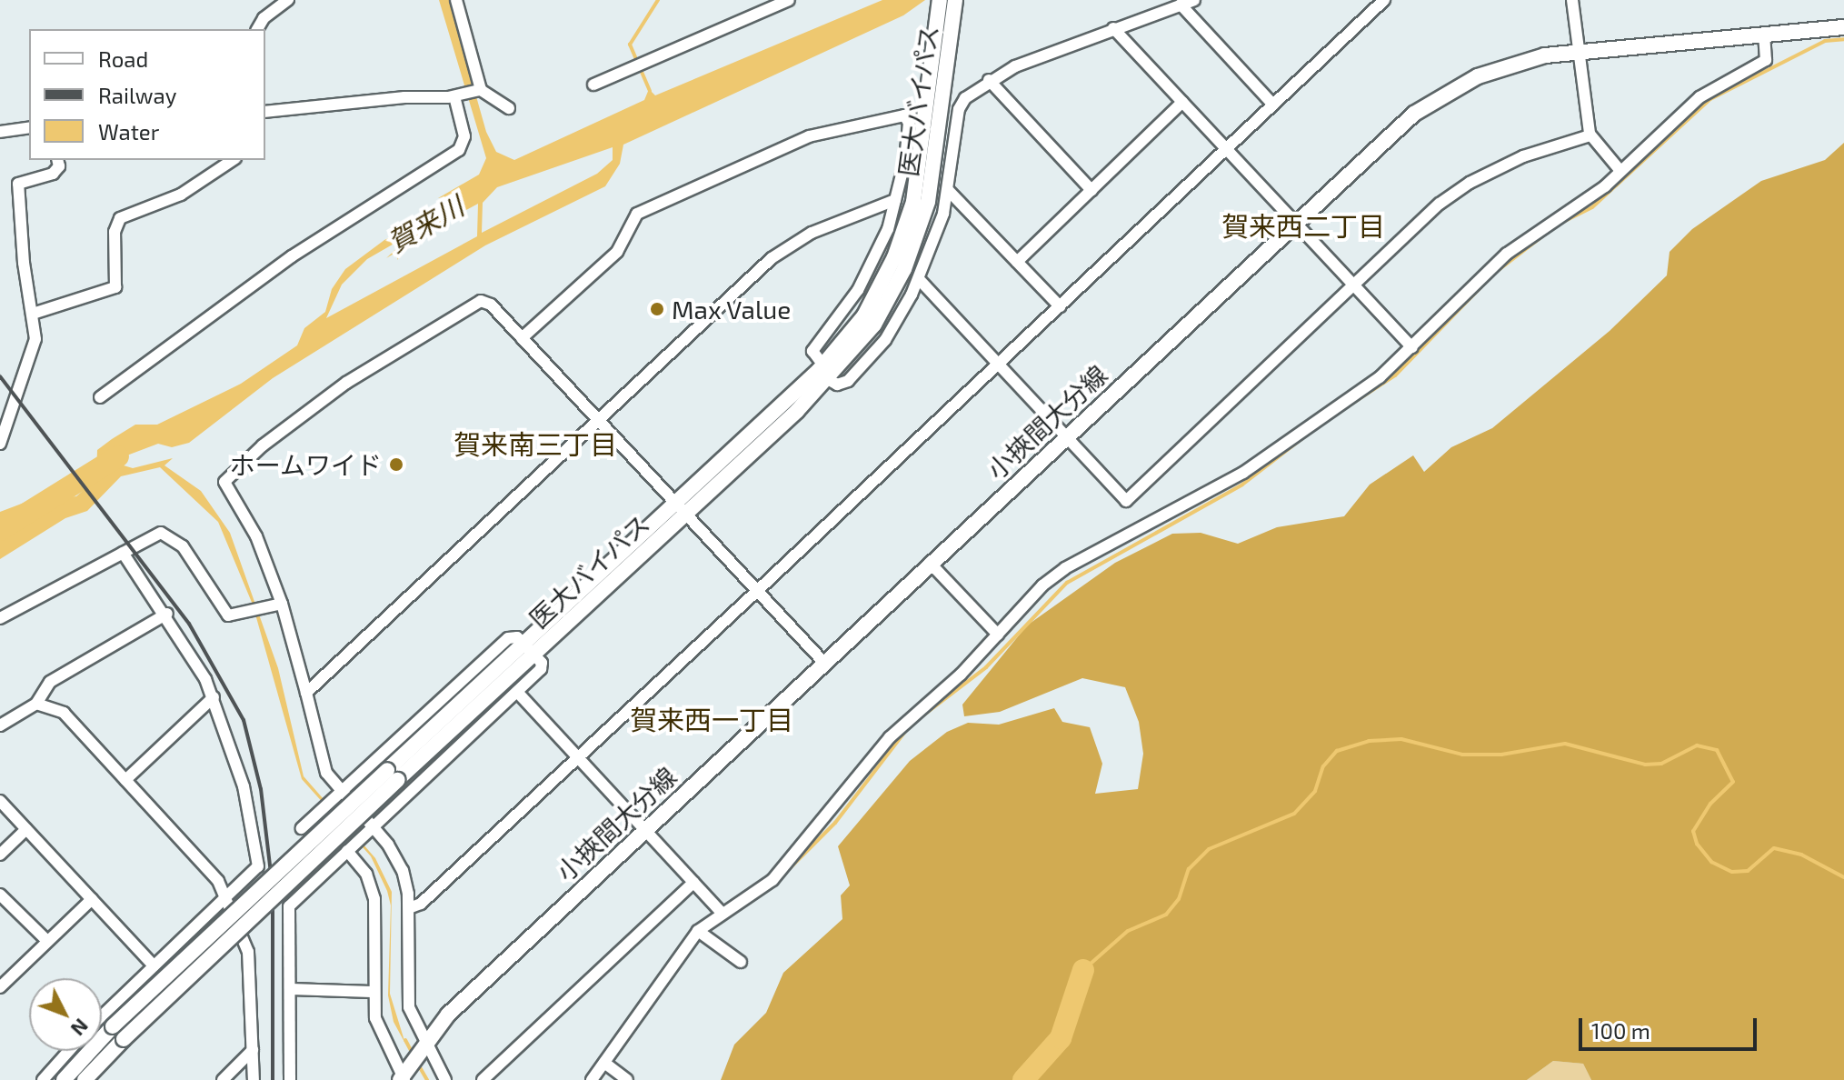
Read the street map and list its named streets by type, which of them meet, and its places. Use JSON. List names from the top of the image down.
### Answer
{
  "streets": {
    "main road": ["医大バイパス", "小挾間大分線"]
  },
  "districts": ["賀来西二丁目", "賀来南三丁目", "賀来西一丁目"],
  "water": ["賀来川"],
  "places": ["Max Value", "ホームワイド"],
  "legend": ["Road", "Railway", "Water"],
  "scale_bar": "100 m",
  "north": "bottom right"
}
